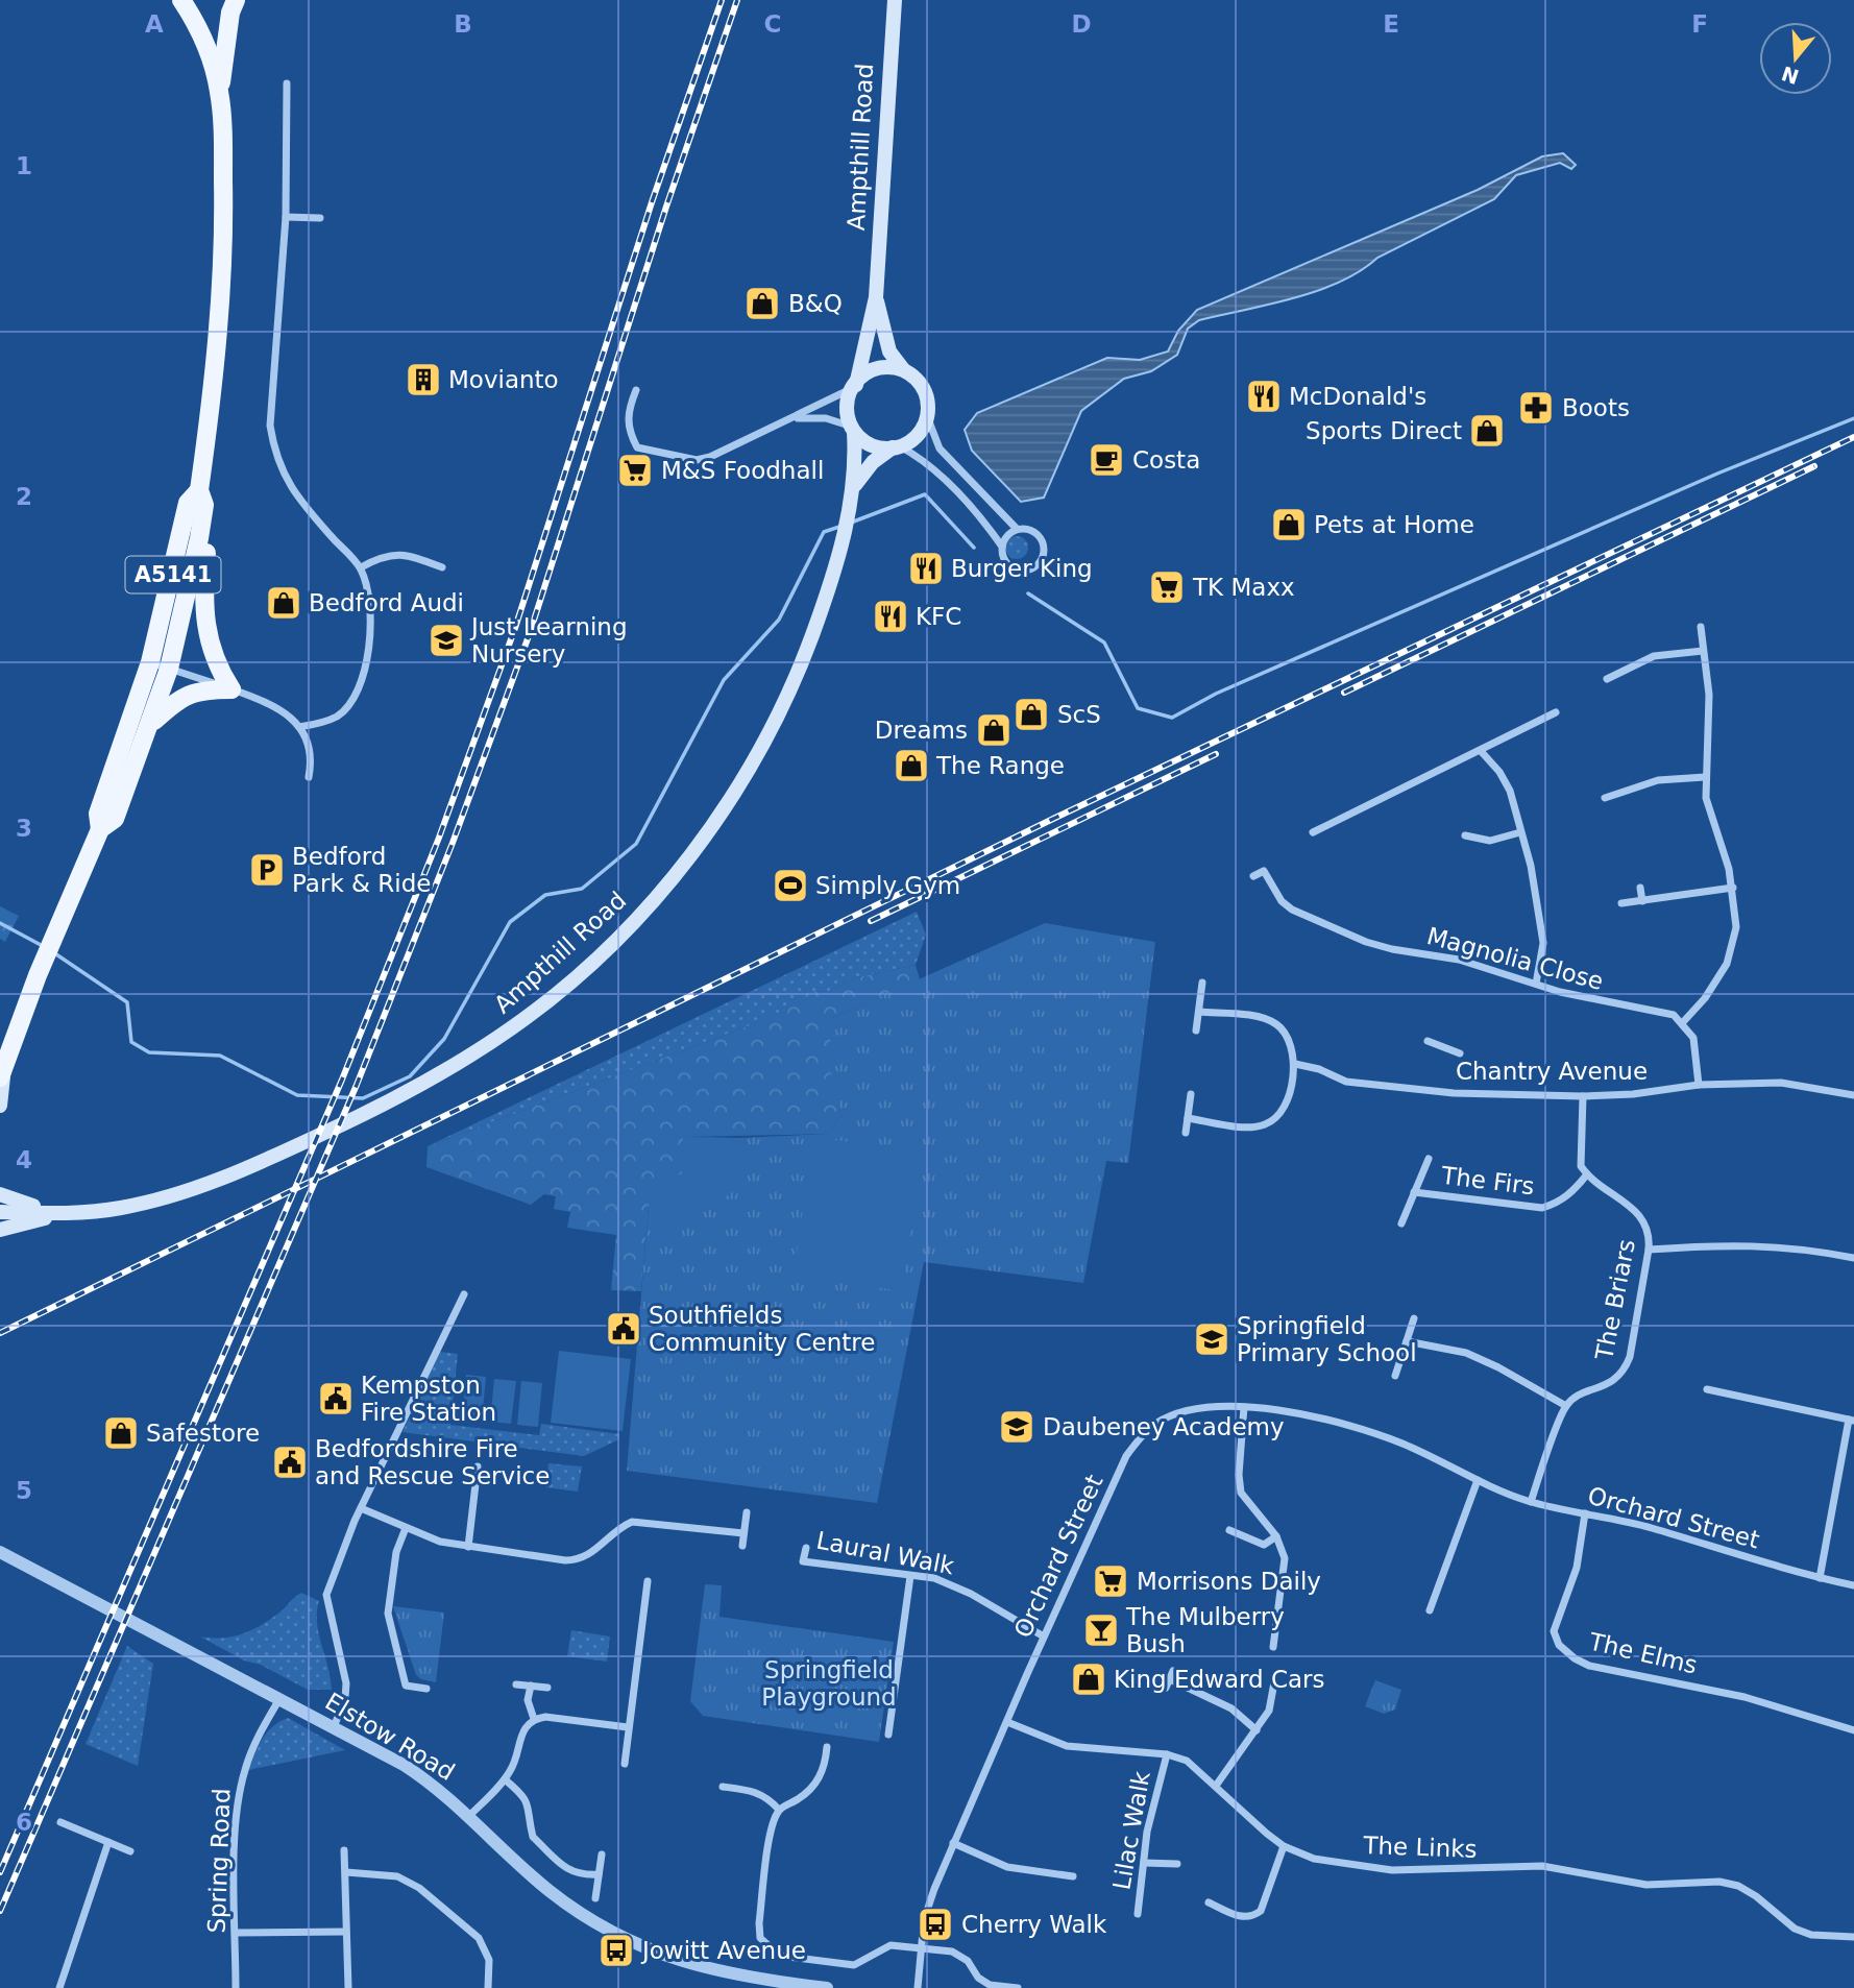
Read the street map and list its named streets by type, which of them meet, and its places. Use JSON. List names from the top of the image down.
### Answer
{
  "streets": {
    "main road": ["Ampthill Road", "A5141"],
    "street": [
      "Magnolia Close",
      "Chantry Avenue",
      "The Firs",
      "The Briars",
      "Orchard Street",
      "Laural Walk",
      "The Elms",
      "Elstow Road",
      "Lilac Walk",
      "The Links",
      "Spring Road"
    ]
  },
  "crossings": [
    ["The Firs", "The Briars"],
    ["Orchard Street", "Laural Walk"],
    ["Orchard Street", "The Elms"],
    ["Orchard Street", "Lilac Walk"],
    ["Orchard Street", "The Links"],
    ["Elstow Road", "Spring Road"],
    ["Lilac Walk", "The Links"]
  ],
  "parks": ["Springfield Playground"],
  "places": {
    "shop": [
      "B&Q",
      "Sports Direct",
      "Pets at Home",
      "Bedford Audi",
      "ScS",
      "Dreams",
      "The Range",
      "Safestore",
      "King Edward Cars"
    ],
    "building": ["Movianto"],
    "restaurant": ["McDonald's", "Burger King", "KFC"],
    "pharmacy": ["Boots"],
    "cafe": ["Costa"],
    "supermarket": ["M&S Foodhall", "TK Maxx", "Morrisons Daily"],
    "school or university": ["Just Learning Nursery", "Springfield Primary School", "Daubeney Academy"],
    "parking": ["Bedford Park & Ride"],
    "sports": ["Simply Gym"],
    "public building": ["Southfields Community Centre", "Kempston Fire Station", "Bedfordshire Fire and Rescue Service"],
    "bar": ["The Mulberry Bush"],
    "bus stop": ["Cherry Walk", "Jowitt Avenue"]
  },
  "north": "bottom",
  "grid": {
    "columns": [
      "A",
      "B",
      "C",
      "D",
      "E",
      "F"
    ],
    "rows": [
      "1",
      "2",
      "3",
      "4",
      "5",
      "6"
    ]
  }
}
